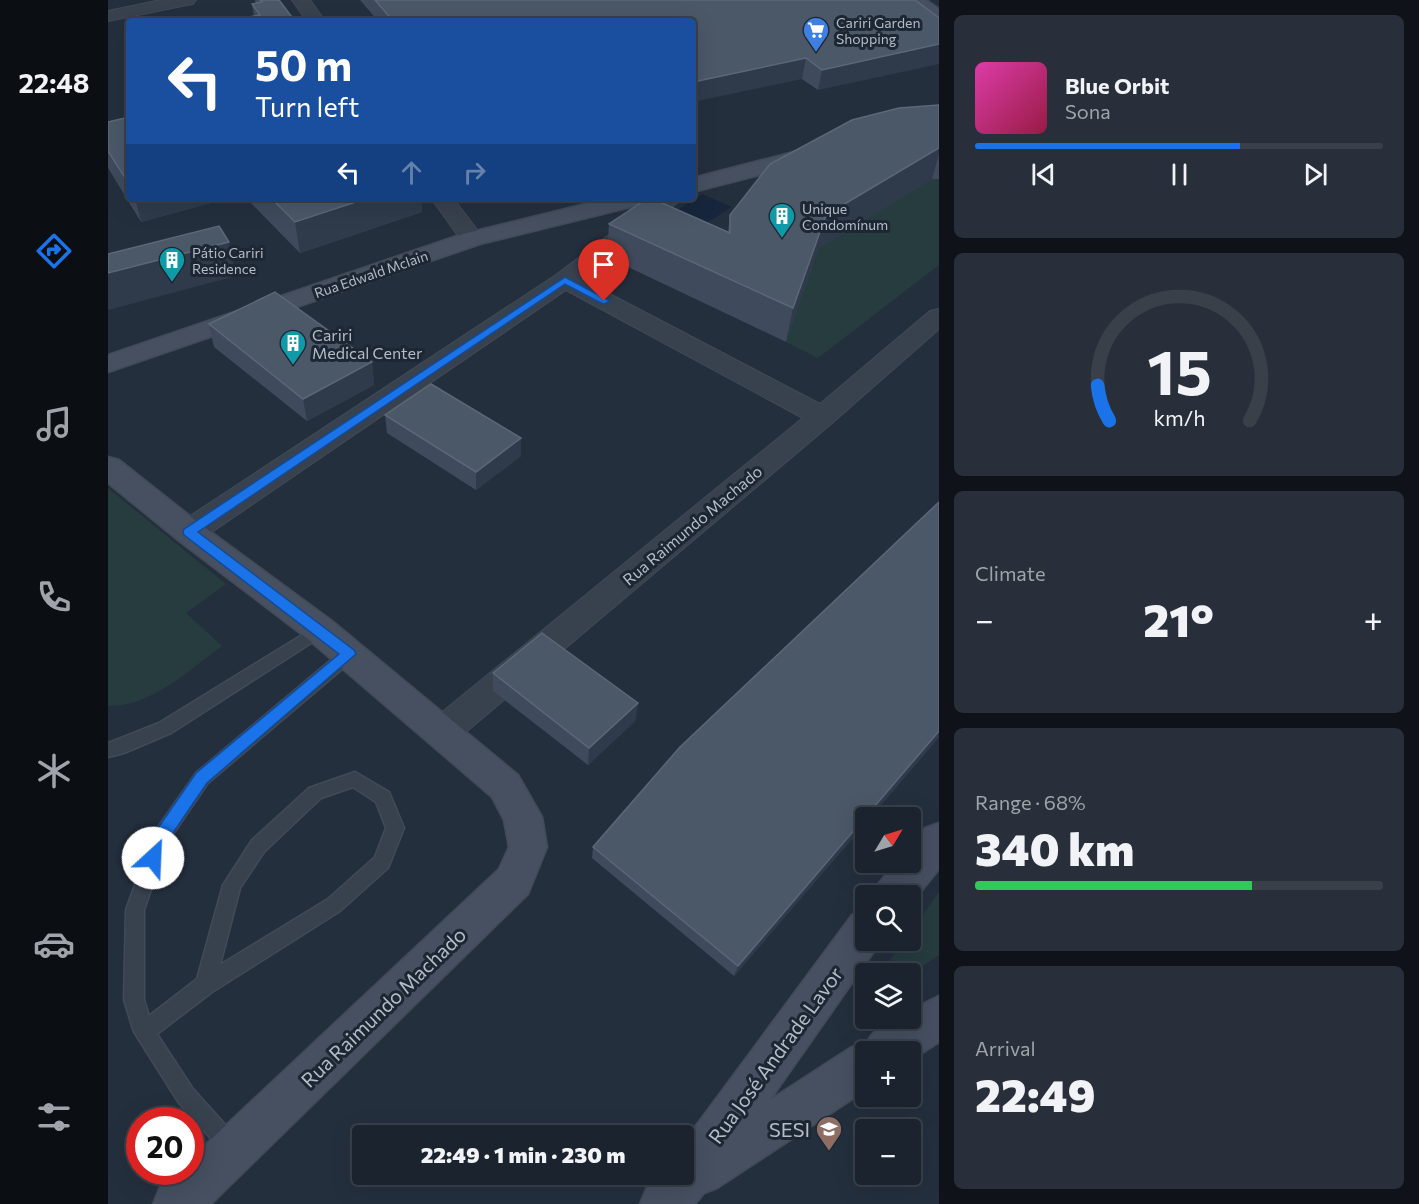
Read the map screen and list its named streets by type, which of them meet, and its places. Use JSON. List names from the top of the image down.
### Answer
{
  "streets": {
    "street": ["Rua Edwald Mclain", "Rua Raimundo Machado", "Rua José Andrade Lavor"]
  },
  "places": {
    "supermarket": ["Cariri Garden Shopping"],
    "building": ["Unique Condomínum", "Pátio Cariri Residence", "Cariri Medical Center"],
    "school or university": ["SESI"]
  },
  "north": "top right",
  "page": {
    "tabs": "22:48",
    "turn": ["50 m", "Turn left"],
    "song": ["Blue Orbit", "Sona"],
    "tile": [
      "Climate",
      ["Range · 68%", "340 km"],
      ["Arrival", "22:49"]
    ],
    "heat": ["−", "21°", "+"],
    "map_buttons": ["+", "−"],
    "limit": "20",
    "trip": "22:49 · 1 min · 230 m",
    "gauge": ["15", "km/h"]
  }
}
